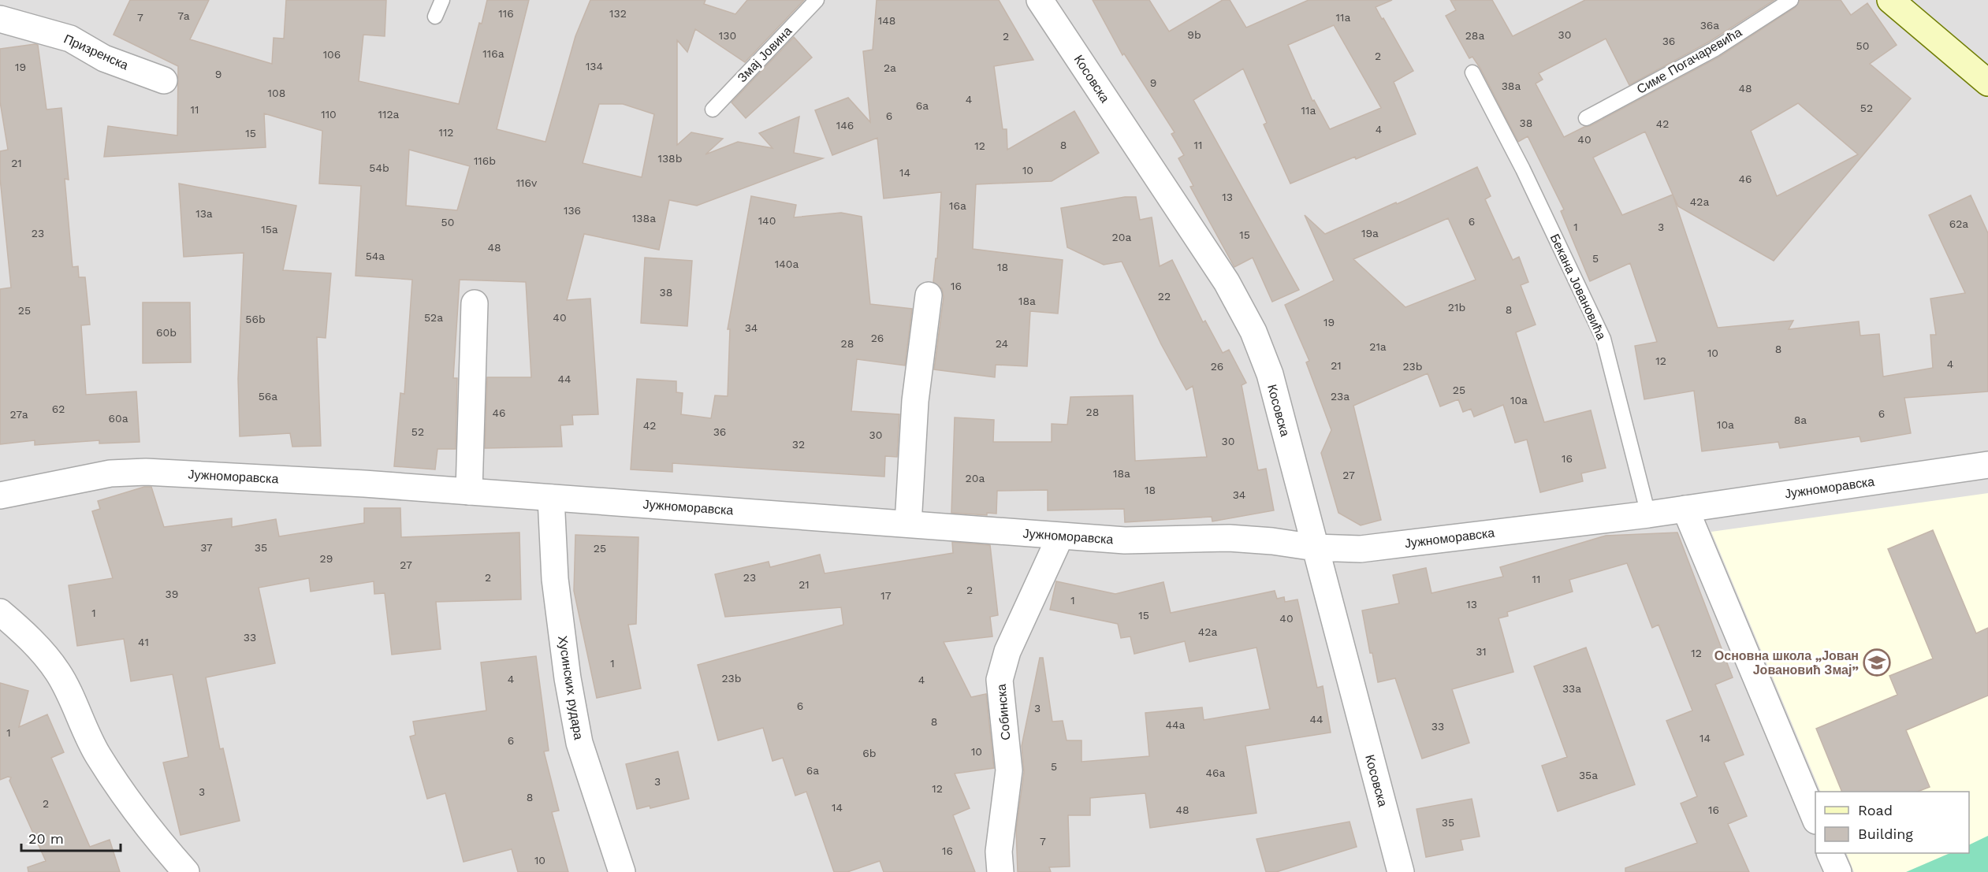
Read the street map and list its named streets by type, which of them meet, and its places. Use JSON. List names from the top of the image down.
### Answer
{
  "streets": {
    "street": [
      "Призренска",
      "Косовска",
      "Јужноморавска",
      "Хусинских рудара",
      "Собинска"
    ],
    "lane": ["Змај Јовина", "Симе Погачаревића", "Бекана Јовановића"]
  },
  "crossings": [
    ["Косовска", "Јужноморавска"],
    ["Бекана Јовановића", "Јужноморавска"],
    ["Јужноморавска", "Хусинских рудара"],
    ["Јужноморавска", "Собинска"]
  ],
  "places": {
    "school or university": ["Основна школа „Јован Јовановић Змај”"]
  },
  "house_numbers": [
    "116",
    "132",
    "7a",
    "7",
    "11a",
    "148",
    "36a",
    "9b",
    "30",
    "130",
    "28a",
    "2",
    "36",
    "50",
    "116a",
    "106",
    "2",
    "134",
    "19",
    "2a",
    "9",
    "9",
    "38a",
    "48",
    "108",
    "4",
    "6a",
    "52",
    "11",
    "11a",
    "110",
    "112a",
    "6",
    "38",
    "42",
    "146",
    "4",
    "112",
    "15",
    "40",
    "8",
    "11",
    "12",
    "138b",
    "116b",
    "21",
    "54b",
    "10",
    "14",
    "46",
    "116v",
    "13",
    "42a",
    "16a",
    "136",
    "13a",
    "138a",
    "140",
    "6",
    "50",
    "62a",
    "1",
    "3",
    "15a",
    "23",
    "19a",
    "15",
    "20a",
    "48",
    "54a",
    "5",
    "140a",
    "18",
    "16",
    "38",
    "22",
    "18a",
    "21b",
    "8",
    "25",
    "52a",
    "40",
    "56b",
    "19",
    "34",
    "60b",
    "26",
    "28",
    "24",
    "21a",
    "8",
    "10",
    "12",
    "4",
    "21",
    "26",
    "23b",
    "44",
    "25",
    "56a",
    "23a",
    "10a",
    "62",
    "28",
    "46",
    "6",
    "27a",
    "60a",
    "8a",
    "10a",
    "42",
    "52",
    "36",
    "30",
    "30",
    "32",
    "16",
    "18a",
    "27",
    "20a",
    "18",
    "34",
    "37",
    "35",
    "25",
    "29",
    "27",
    "2",
    "23",
    "11",
    "21",
    "2",
    "39",
    "17",
    "1",
    "13",
    "1",
    "15",
    "40",
    "42a",
    "33",
    "41",
    "31",
    "12",
    "1",
    "23b",
    "4",
    "4",
    "33a",
    "6",
    "3",
    "44",
    "8",
    "44a",
    "33",
    "1",
    "14",
    "6",
    "10",
    "6b",
    "5",
    "6a",
    "46a",
    "35a",
    "3",
    "12",
    "3",
    "8",
    "2",
    "14",
    "48",
    "16",
    "35",
    "7",
    "16",
    "10"
  ],
  "legend": ["Road", "Building"],
  "scale_bar": "20 m"
}
